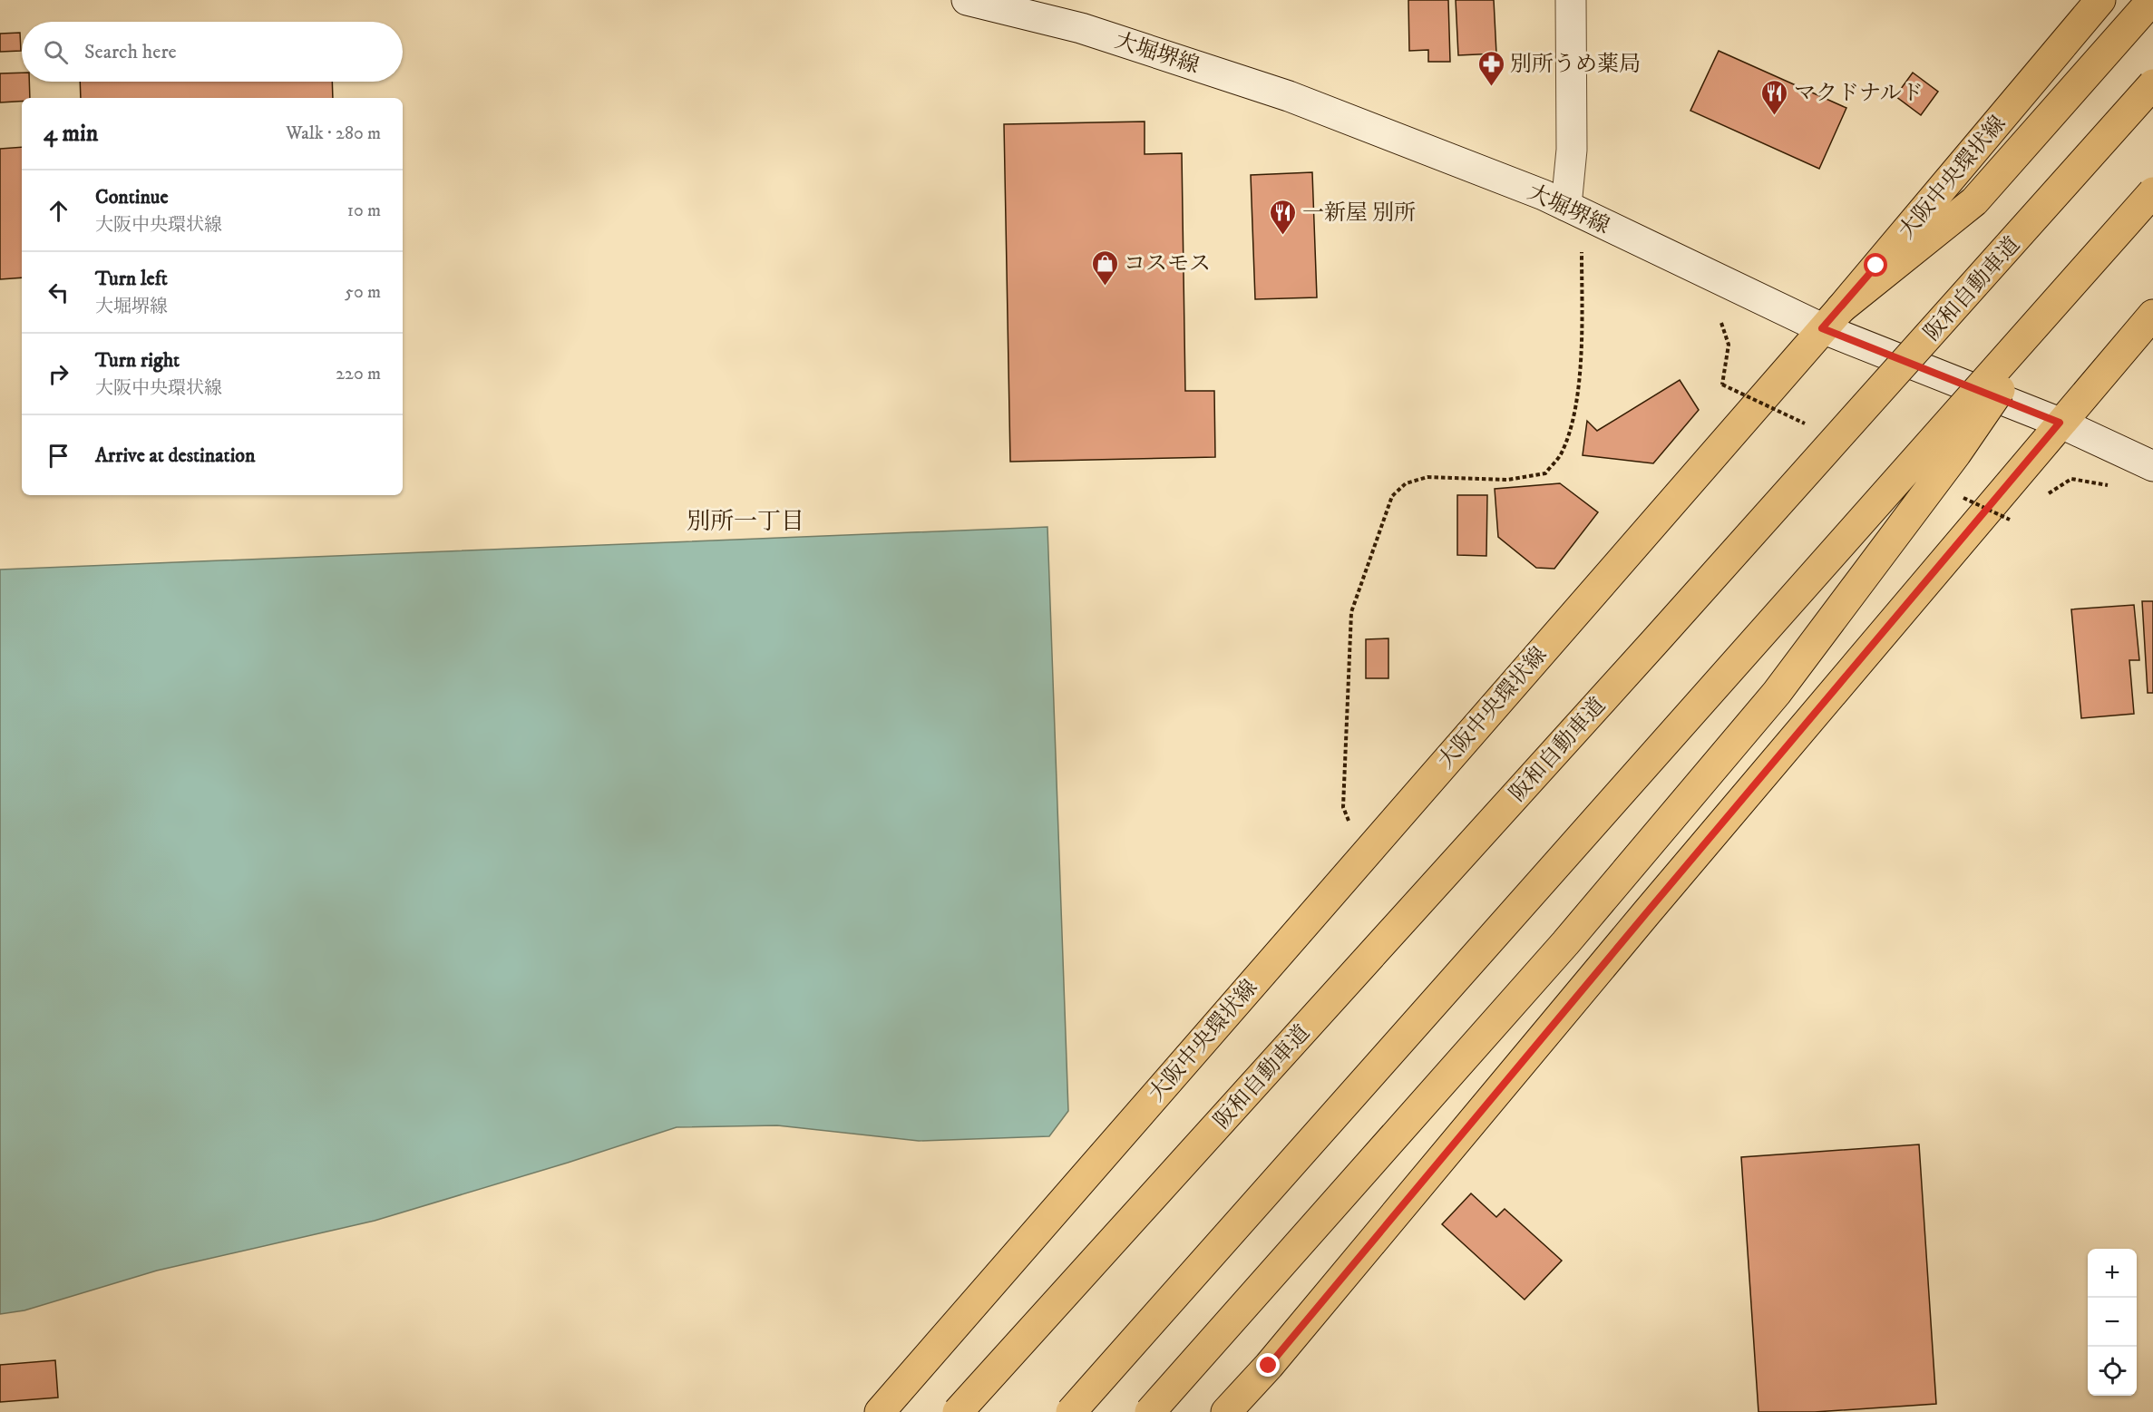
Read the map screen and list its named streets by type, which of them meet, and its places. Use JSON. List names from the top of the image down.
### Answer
{
  "streets": {
    "main road": ["大堀堺線", "大阪中央環状線", "阪和自動車道"]
  },
  "crossings": [
    ["大堀堺線", "大阪中央環状線"]
  ],
  "districts": ["別所一丁目"],
  "places": {
    "pharmacy": ["別所うめ薬局"],
    "restaurant": ["マクドナルド", "一新屋 別所"],
    "shop": ["コスモス"]
  },
  "page": {
    "search": "Search here",
    "heading": ["4 min", "Walk · 280 m"],
    "list": [
      ["Continue", "大阪中央環状線", "10 m"],
      ["Turn left", "大堀堺線", "50 m"],
      ["Turn right", "大阪中央環状線", "220 m"],
      "Arrive at destination"
    ],
    "map_buttons": ["+", "−"]
  }
}
